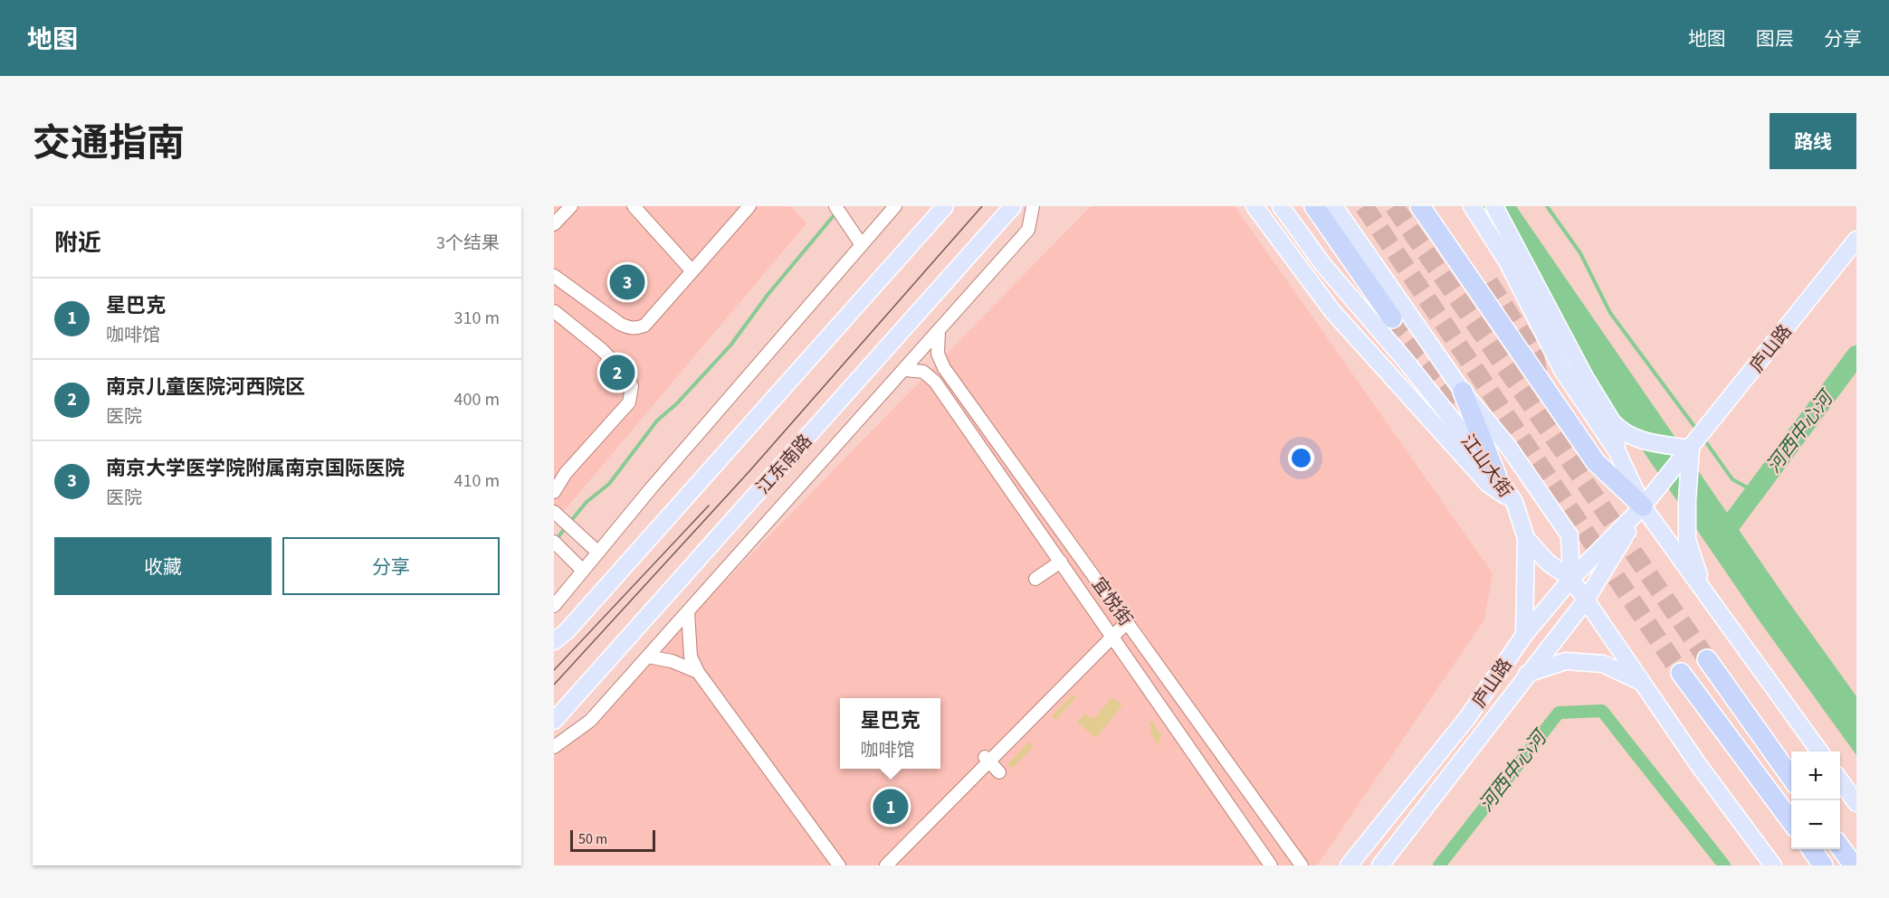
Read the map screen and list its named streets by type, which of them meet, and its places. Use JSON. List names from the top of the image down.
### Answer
{
  "streets": {
    "main road": ["庐山路", "江东南路", "江山大街"],
    "street": ["宜悦街"]
  },
  "crossings": [
    ["庐山路", "江山大街"]
  ],
  "water": ["河西中心河"],
  "scale_bar": "50 m",
  "page": {
    "header": "地图",
    "nav": ["地图", "图层", "分享"],
    "title": "交通指南",
    "buttons": [
      "路线",
      ["收藏", "分享"]
    ],
    "heading": ["附近", "3个结果"],
    "pins": ["3", "2", "1"],
    "list": [
      {
        "mark": "1",
        "name": "星巴克",
        "note": "咖啡馆",
        "value": "310 m"
      },
      {
        "mark": "2",
        "name": "南京儿童医院河西院区",
        "note": "医院",
        "value": "400 m"
      },
      {
        "mark": "3",
        "name": "南京大学医学院附属南京国际医院",
        "note": "医院",
        "value": "410 m"
      }
    ],
    "popup": ["星巴克", "咖啡馆"],
    "map_buttons": ["+", "−"],
    "scale": "50 m"
  }
}
